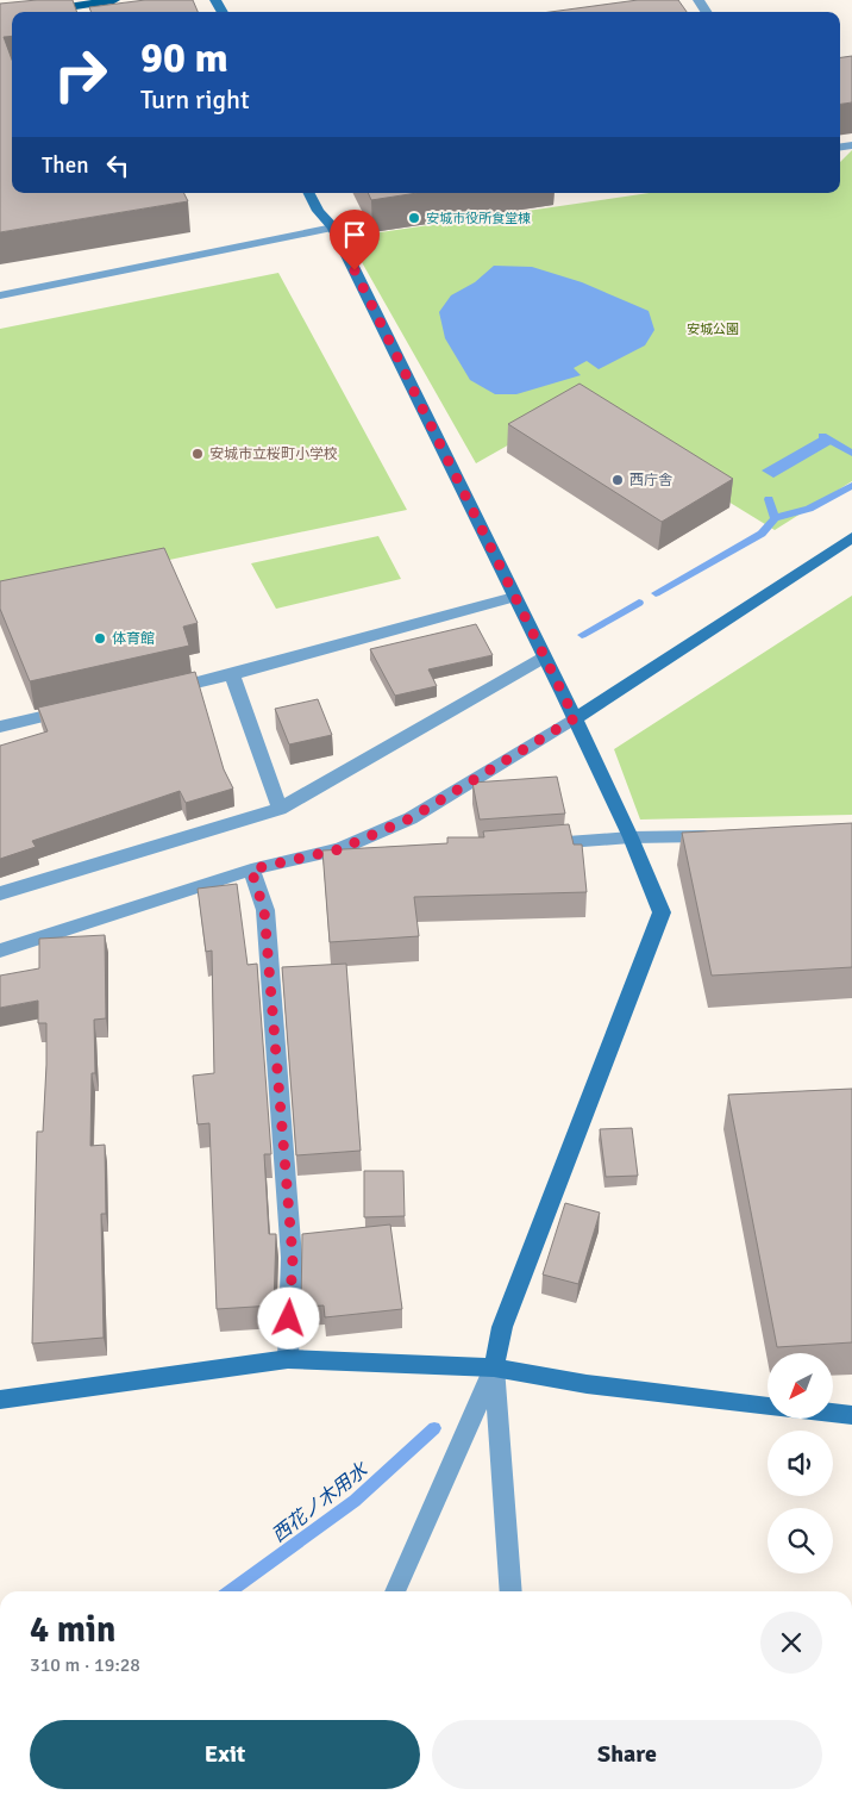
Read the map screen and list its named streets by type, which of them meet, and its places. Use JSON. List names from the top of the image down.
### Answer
{
  "water": ["西花ノ木用水"],
  "parks": ["安城公園"],
  "places": [
    "安城市役所食堂棟",
    "安城市立桜町小学校",
    "西庁舎",
    "体育館"
  ],
  "north": "bottom left",
  "page": {
    "turn": ["90 m", "Turn right"],
    "then": "Then",
    "heading": ["4 min", "310 m · 19:28"],
    "buttons": ["Exit", "Share"]
  }
}
